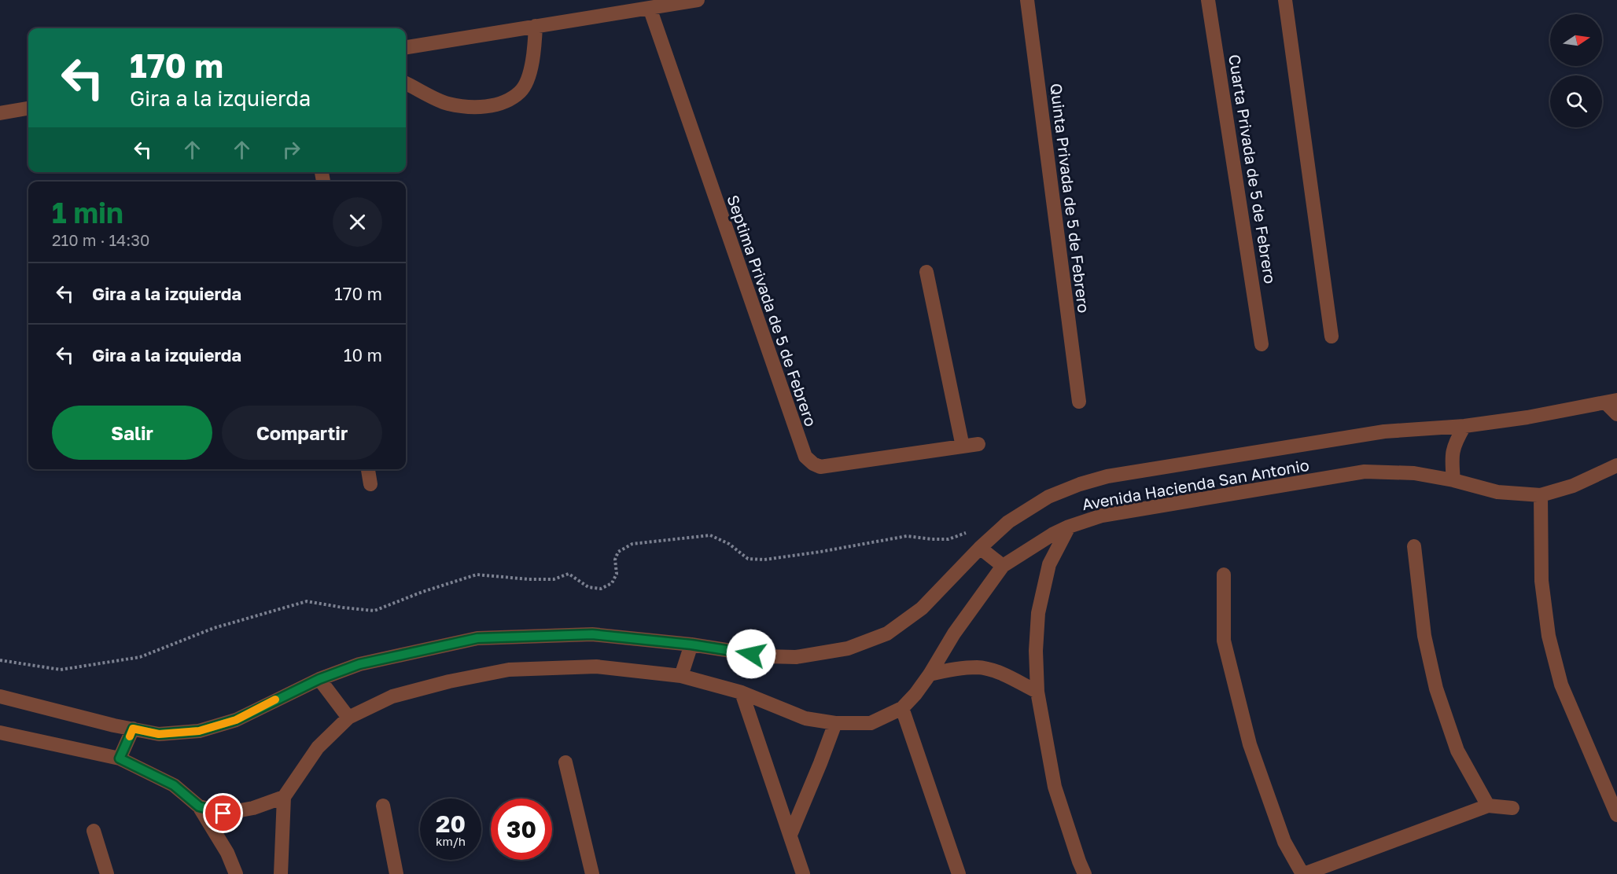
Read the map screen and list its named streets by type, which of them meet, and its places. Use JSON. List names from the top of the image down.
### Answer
{
  "streets": {
    "street": [
      "Cuarta Privada de 5 de Febrero",
      "Quinta Privada de 5 de Febrero",
      "Septima Privada de 5 de Febrero",
      "Avenida Hacienda San Antonio"
    ]
  },
  "north": "right",
  "page": {
    "turn": ["170 m", "Gira a la izquierda"],
    "heading": ["1 min", "210 m · 14:30"],
    "list": [
      {
        "name": "Gira a la izquierda",
        "value": "170 m"
      },
      {
        "name": "Gira a la izquierda",
        "value": "10 m"
      }
    ],
    "buttons": ["Salir", "Compartir"],
    "speed": "20 km/h",
    "limit": "30"
  }
}
